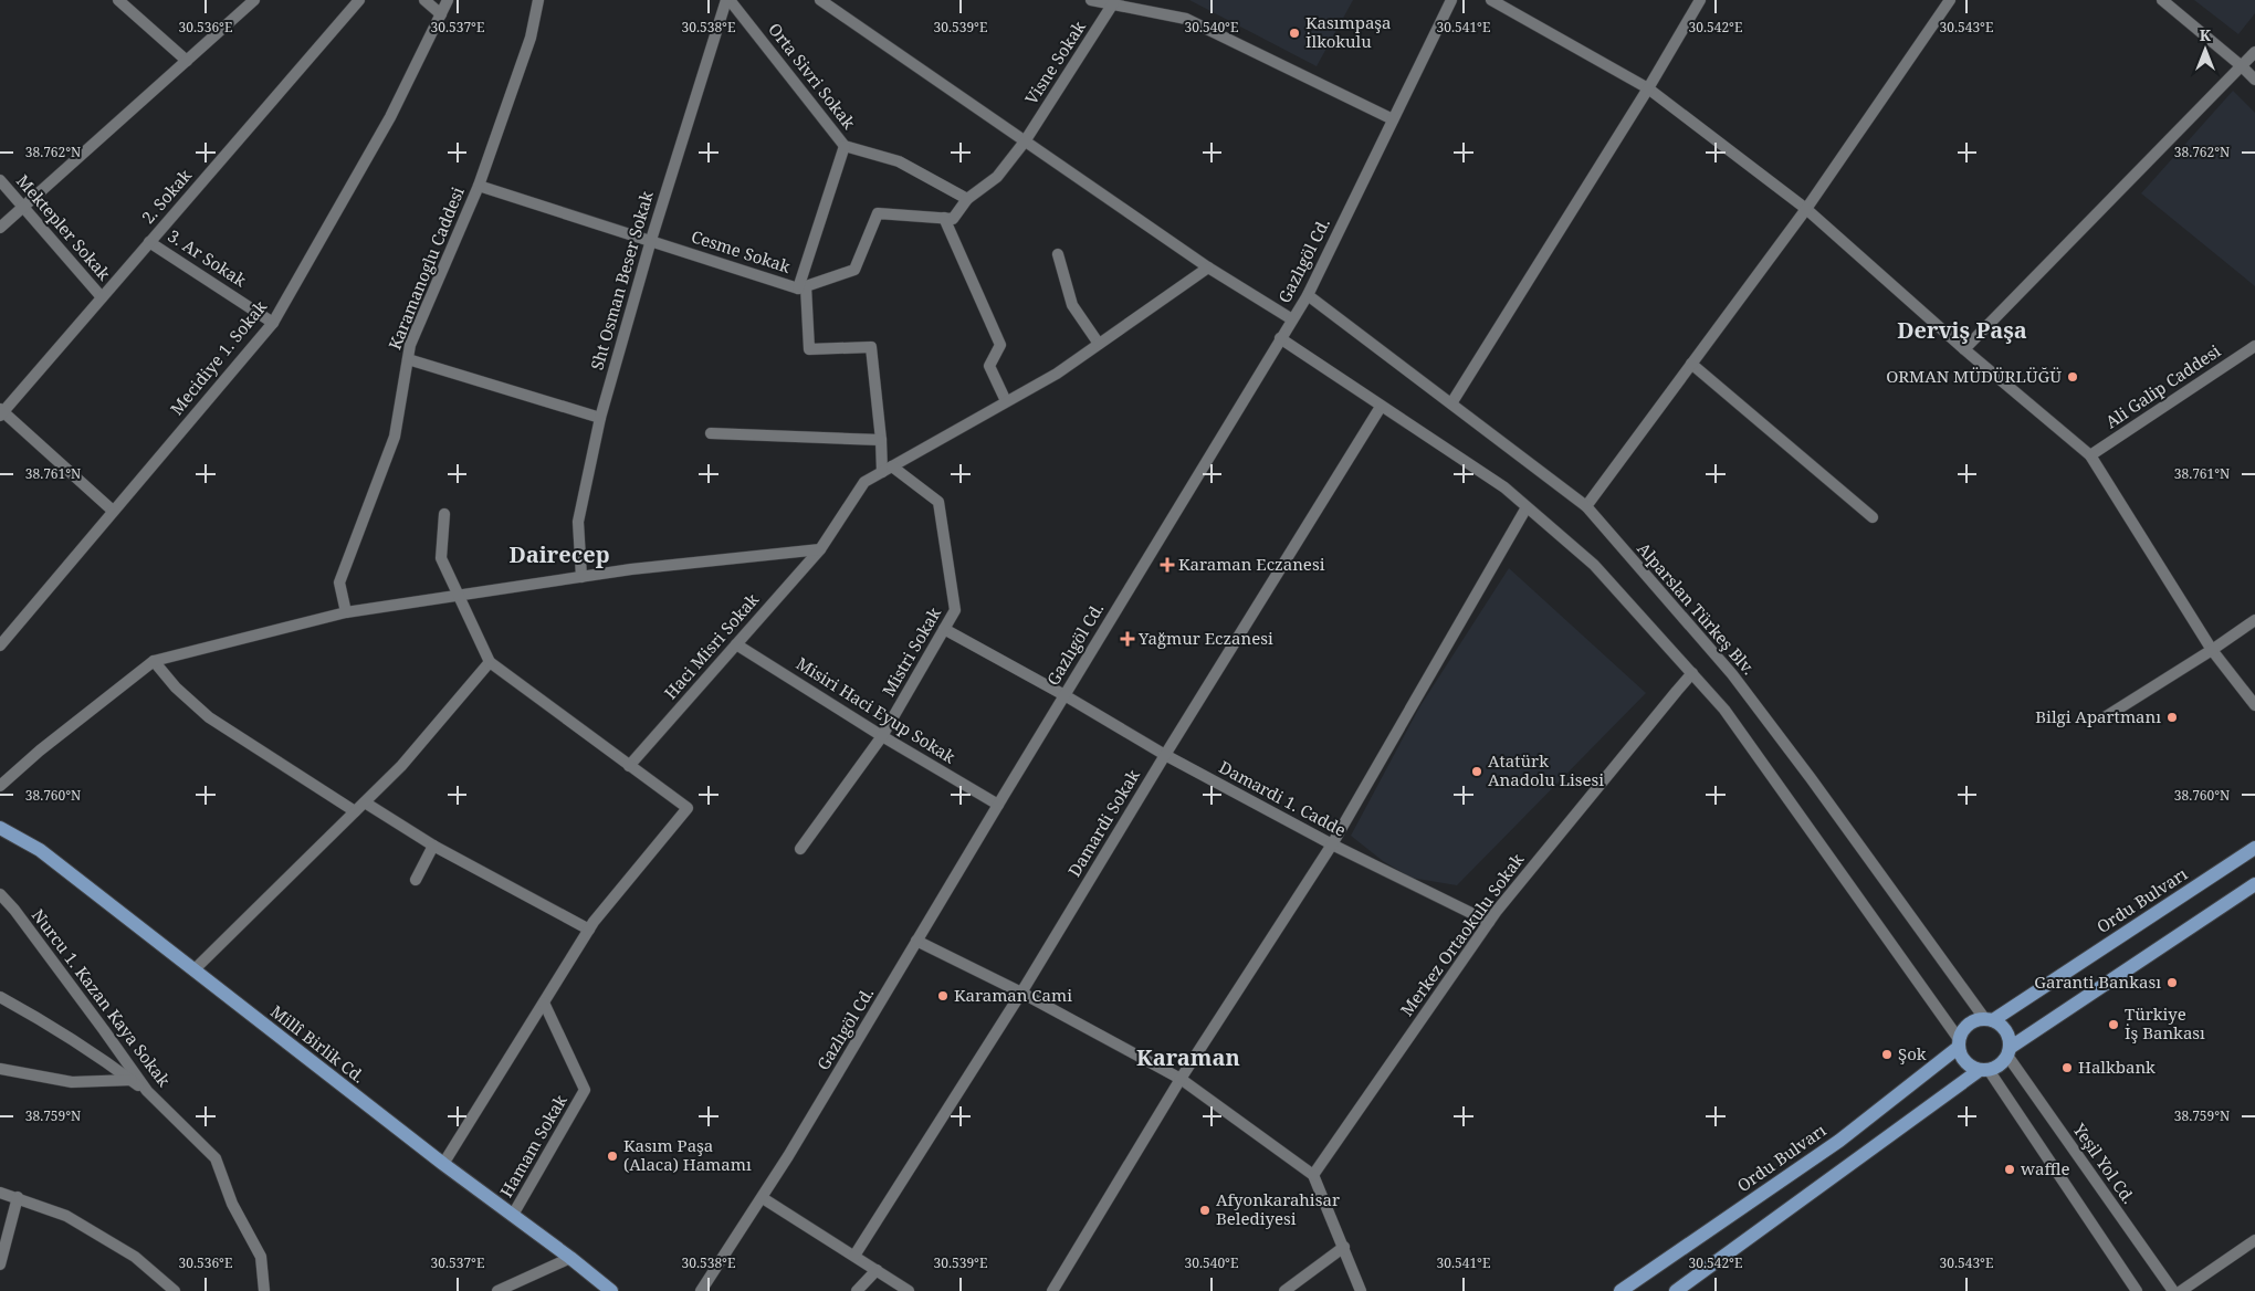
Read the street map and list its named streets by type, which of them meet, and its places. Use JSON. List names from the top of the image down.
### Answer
{
  "streets": {
    "main road": ["Ordu Bulvarı", "Millî Birlik Cd."],
    "street": [
      "Visne Sokak",
      "Orta Sivri Sokak",
      "2. Sokak",
      "Mektepler Sokak",
      "Cesme Sokak",
      "3. Ar Sokak",
      "Gazlıgöl Cd.",
      "Karamanoglu Caddesi",
      "Sht Osman Beser Sokak",
      "Mecidiye 1. Sokak",
      "Ali Galip Caddesi",
      "Alparslan Türkeş Blv.",
      "Haci Misri Sokak",
      "Mistri Sokak",
      "Misiri Haci Eyup Sokak",
      "Damardi 1. Cadde",
      "Damardi Sokak",
      "Merkez Ortaokulu Sokak",
      "Nurcu 1. Kazan Kaya Sokak",
      "Hamam Sokak",
      "Yeşil Yol Cd."
    ]
  },
  "crossings": [
    ["Orta Sivri Sokak", "Sht Osman Beser Sokak"],
    ["2. Sokak", "Mektepler Sokak"],
    ["2. Sokak", "3. Ar Sokak"],
    ["Cesme Sokak", "Karamanoglu Caddesi"],
    ["Cesme Sokak", "Sht Osman Beser Sokak"],
    ["3. Ar Sokak", "Mecidiye 1. Sokak"],
    ["Gazlıgöl Cd.", "Alparslan Türkeş Blv."],
    ["Gazlıgöl Cd.", "Misiri Haci Eyup Sokak"],
    ["Gazlıgöl Cd.", "Damardi 1. Cadde"],
    ["Alparslan Türkeş Blv.", "Ordu Bulvarı"],
    ["Alparslan Türkeş Blv.", "Yeşil Yol Cd."],
    ["Haci Misri Sokak", "Mistri Sokak"],
    ["Haci Misri Sokak", "Misiri Haci Eyup Sokak"],
    ["Mistri Sokak", "Misiri Haci Eyup Sokak"],
    ["Mistri Sokak", "Damardi 1. Cadde"],
    ["Damardi 1. Cadde", "Damardi Sokak"],
    ["Damardi 1. Cadde", "Merkez Ortaokulu Sokak"],
    ["Ordu Bulvarı", "Yeşil Yol Cd."],
    ["Millî Birlik Cd.", "Hamam Sokak"]
  ],
  "districts": ["Derviş Paşa", "Dairecep", "Karaman"],
  "places": {
    "other": [
      "Kasımpaşa İlkokulu",
      "ORMAN MÜDÜRLÜĞÜ",
      "Bilgi Apartmanı",
      "Atatürk Anadolu Lisesi",
      "Garanti Bankası",
      "Karaman Cami",
      "Türkiye İş Bankası",
      "Şok",
      "Halkbank",
      "Kasım Paşa (Alaca) Hamamı",
      "waffle",
      "Afyonkarahisar Belediyesi"
    ],
    "health": ["Karaman Eczanesi", "Yağmur Eczanesi"]
  },
  "north": "top",
  "coordinates": [
    "30.536°E",
    "30.537°E",
    "30.538°E",
    "30.539°E",
    "30.540°E",
    "30.541°E",
    "30.542°E",
    "30.543°E",
    "38.762°N",
    "38.761°N",
    "38.760°N",
    "38.759°N"
  ]
}
